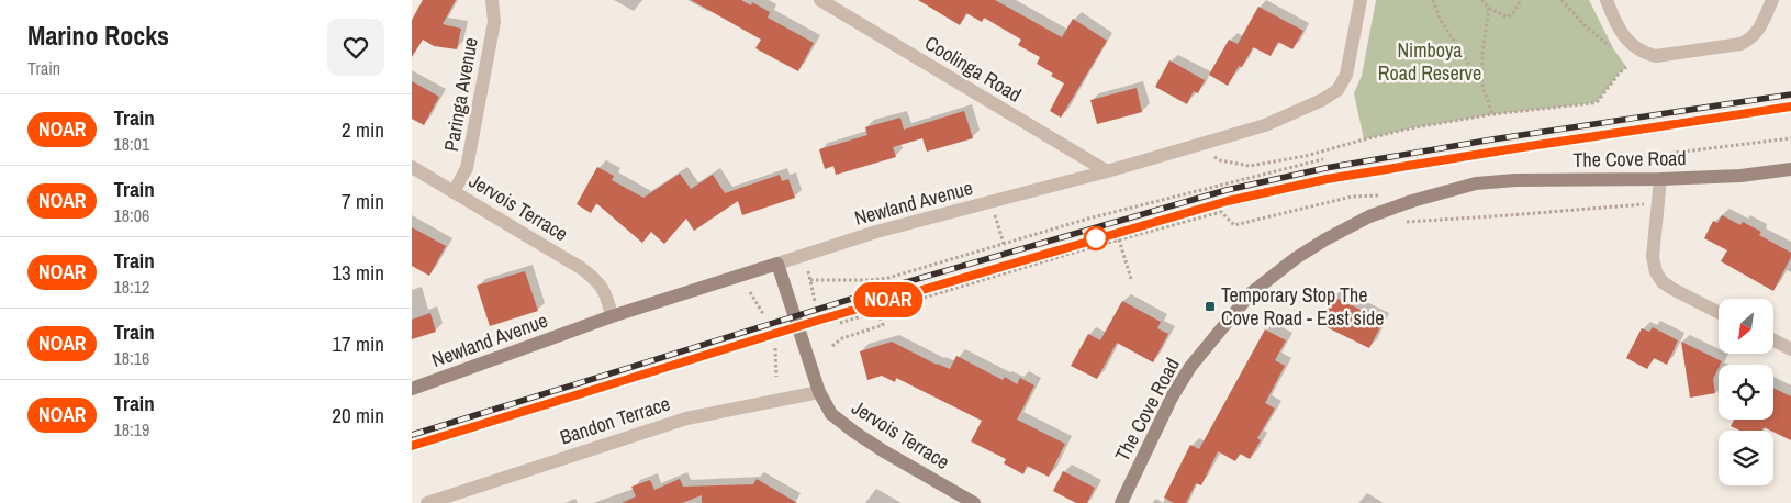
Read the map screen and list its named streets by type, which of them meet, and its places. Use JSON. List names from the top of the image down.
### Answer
{
  "streets": {
    "street": [
      "Coolinga Road",
      "Paringa Avenue",
      "The Cove Road",
      "Newland Avenue",
      "Jervois Terrace",
      "Bandon Terrace"
    ]
  },
  "crossings": [
    ["Coolinga Road", "Newland Avenue"],
    ["Paringa Avenue", "Jervois Terrace"],
    ["Newland Avenue", "Jervois Terrace"],
    ["Jervois Terrace", "Bandon Terrace"]
  ],
  "parks": ["Nimboya Road Reserve"],
  "places": {
    "transit": ["Temporary Stop The Cove Road - East side"]
  },
  "north": "bottom left",
  "page": {
    "heading": ["Marino Rocks", "Train"],
    "on_map": "NOAR",
    "list": [
      {
        "mark": "NOAR",
        "name": "Train",
        "note": "18:01",
        "value": "2 min"
      },
      {
        "mark": "NOAR",
        "name": "Train",
        "note": "18:06",
        "value": "7 min"
      },
      {
        "mark": "NOAR",
        "name": "Train",
        "note": "18:12",
        "value": "13 min"
      },
      {
        "mark": "NOAR",
        "name": "Train",
        "note": "18:16",
        "value": "17 min"
      },
      {
        "mark": "NOAR",
        "name": "Train",
        "note": "18:19",
        "value": "20 min"
      }
    ]
  }
}
